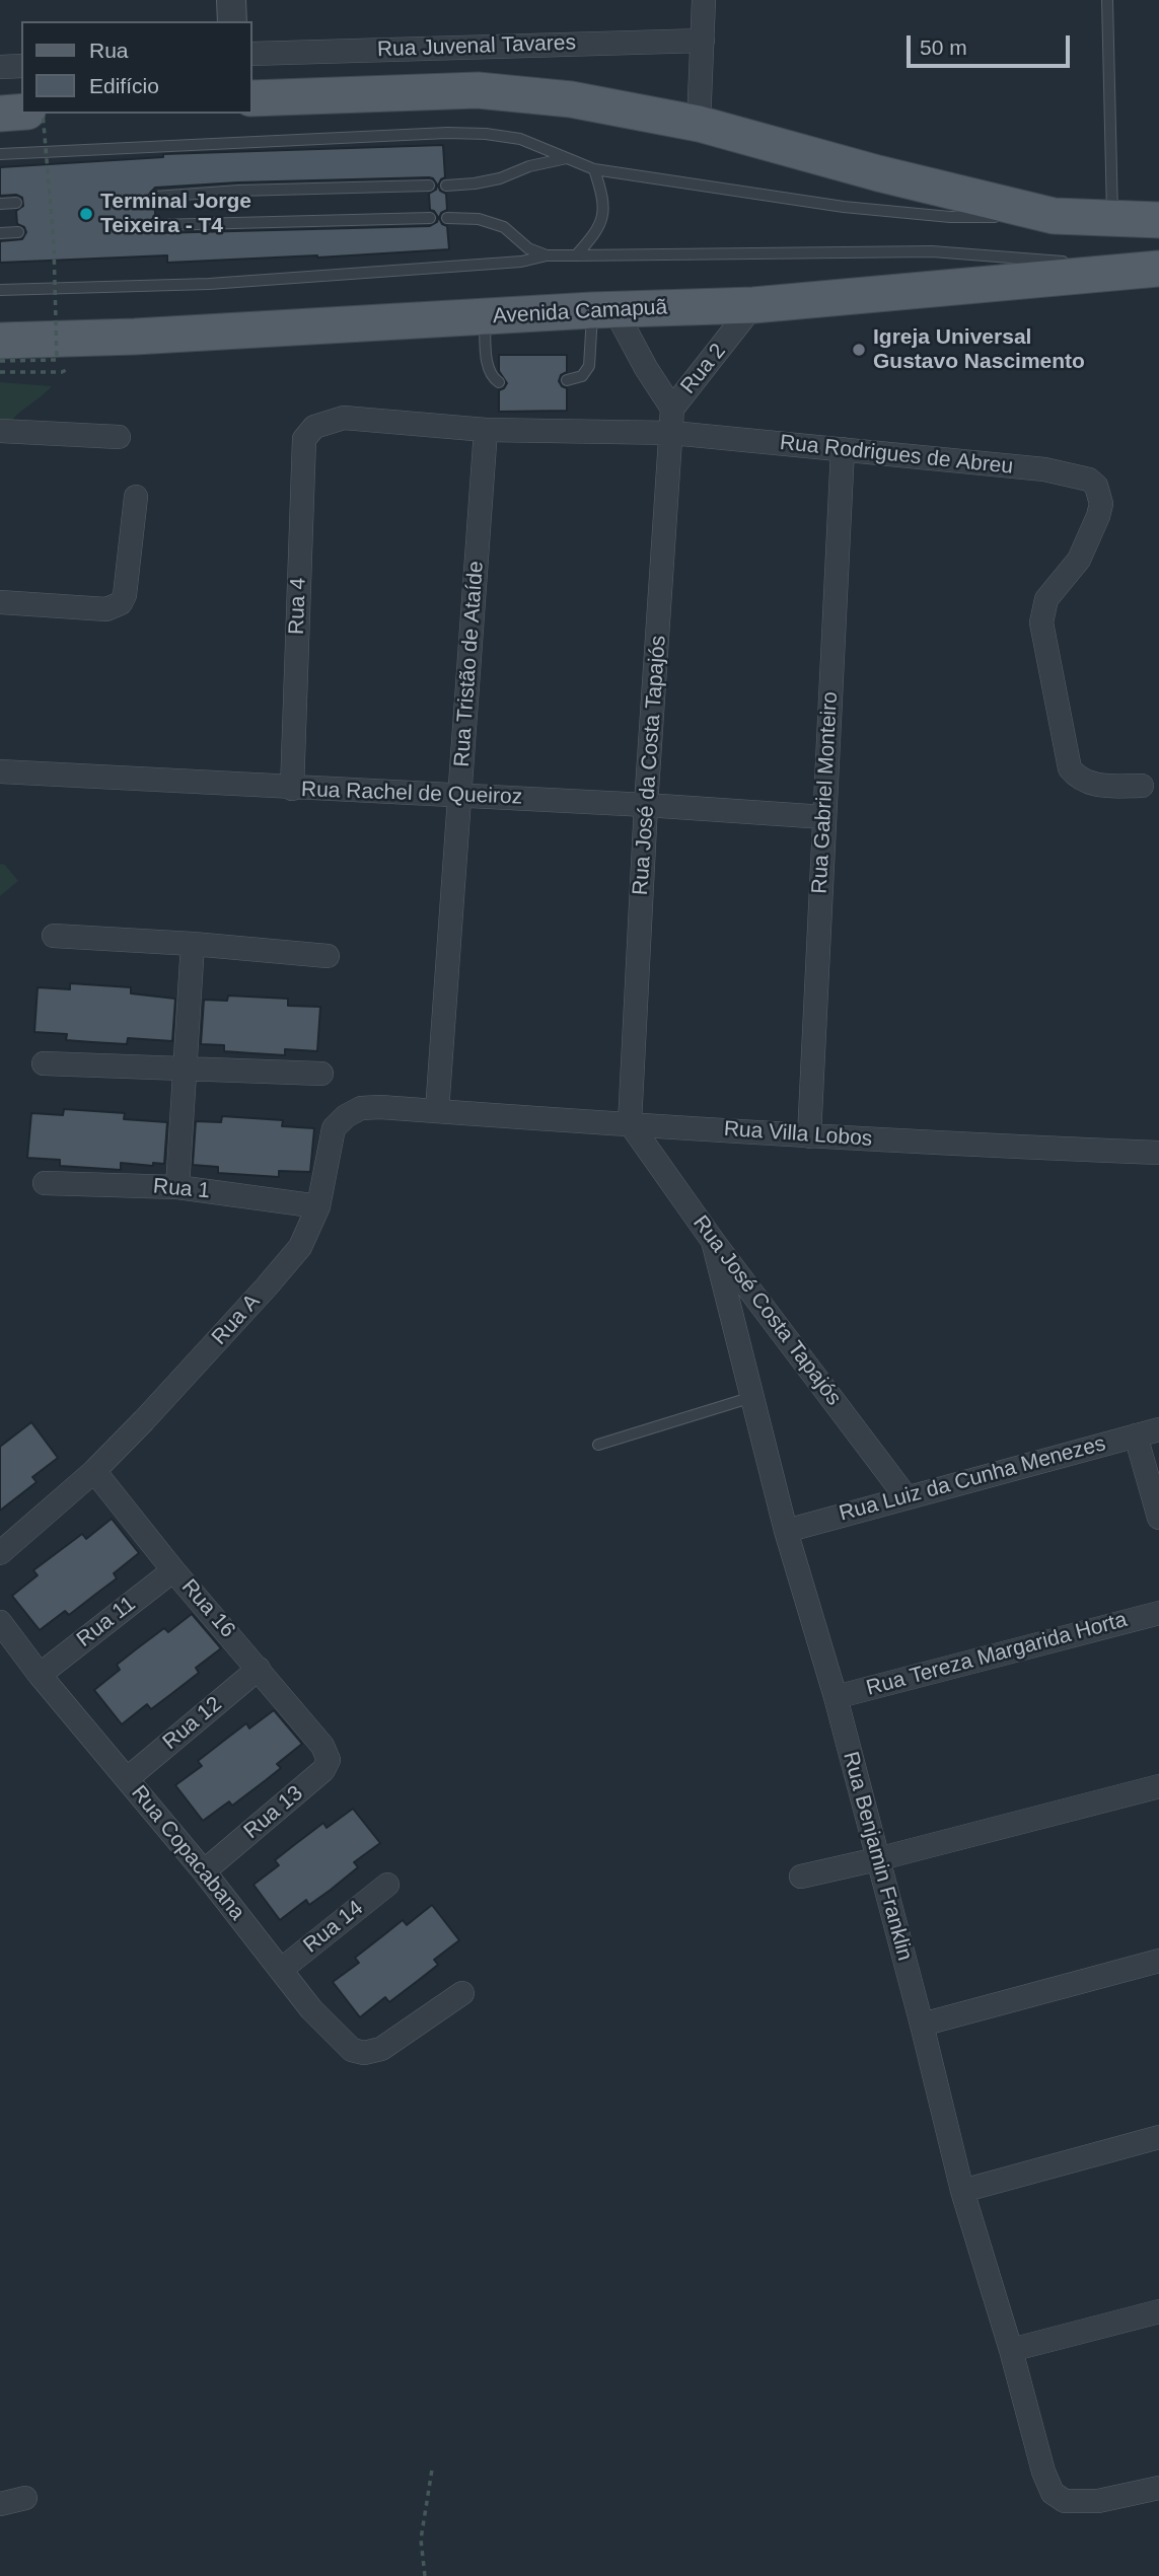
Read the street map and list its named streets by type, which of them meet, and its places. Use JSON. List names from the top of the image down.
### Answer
{
  "streets": {
    "main road": ["Avenida Camapuã"],
    "street": [
      "Rua Juvenal Tavares",
      "Rua 2",
      "Rua Rodrigues de Abreu",
      "Rua 4",
      "Rua Tristão de Ataíde",
      "Rua José da Costa Tapajós",
      "Rua Gabriel Monteiro",
      "Rua Rachel de Queiroz",
      "Rua Villa Lobos",
      "Rua 1",
      "Rua José Costa Tapajós",
      "Rua A",
      "Rua Luiz da Cunha Menezes",
      "Rua 16",
      "Rua 11",
      "Rua Tereza Margarida Horta",
      "Rua 12",
      "Rua 13",
      "Rua Copacabana",
      "Rua Benjamin Franklin",
      "Rua 14"
    ]
  },
  "crossings": [
    ["Avenida Camapuã", "Rua 2"],
    ["Rua 2", "Rua José da Costa Tapajós"],
    ["Rua Rodrigues de Abreu", "Rua 4"],
    ["Rua Rodrigues de Abreu", "Rua Tristão de Ataíde"],
    ["Rua Rodrigues de Abreu", "Rua José da Costa Tapajós"],
    ["Rua Rodrigues de Abreu", "Rua Gabriel Monteiro"],
    ["Rua 4", "Rua Rachel de Queiroz"],
    ["Rua Tristão de Ataíde", "Rua Rachel de Queiroz"],
    ["Rua Tristão de Ataíde", "Rua Villa Lobos"],
    ["Rua Tristão de Ataíde", "Rua A"],
    ["Rua José da Costa Tapajós", "Rua Rachel de Queiroz"],
    ["Rua José da Costa Tapajós", "Rua Villa Lobos"],
    ["Rua José da Costa Tapajós", "Rua José Costa Tapajós"],
    ["Rua Gabriel Monteiro", "Rua Rachel de Queiroz"],
    ["Rua Gabriel Monteiro", "Rua Villa Lobos"],
    ["Rua Villa Lobos", "Rua José Costa Tapajós"],
    ["Rua Villa Lobos", "Rua A"],
    ["Rua 1", "Rua A"],
    ["Rua José Costa Tapajós", "Rua Luiz da Cunha Menezes"],
    ["Rua José Costa Tapajós", "Rua Benjamin Franklin"],
    ["Rua A", "Rua 16"],
    ["Rua Luiz da Cunha Menezes", "Rua Benjamin Franklin"],
    ["Rua 16", "Rua 11"],
    ["Rua 16", "Rua 12"],
    ["Rua 16", "Rua 13"],
    ["Rua 11", "Rua Copacabana"],
    ["Rua Tereza Margarida Horta", "Rua Benjamin Franklin"],
    ["Rua 12", "Rua Copacabana"],
    ["Rua 13", "Rua Copacabana"],
    ["Rua Copacabana", "Rua 14"]
  ],
  "places": ["Terminal Jorge Teixeira - T4", "Igreja Universal Gustavo Nascimento"],
  "legend": ["Rua", "Edifício"],
  "scale_bar": "50 m"
}
